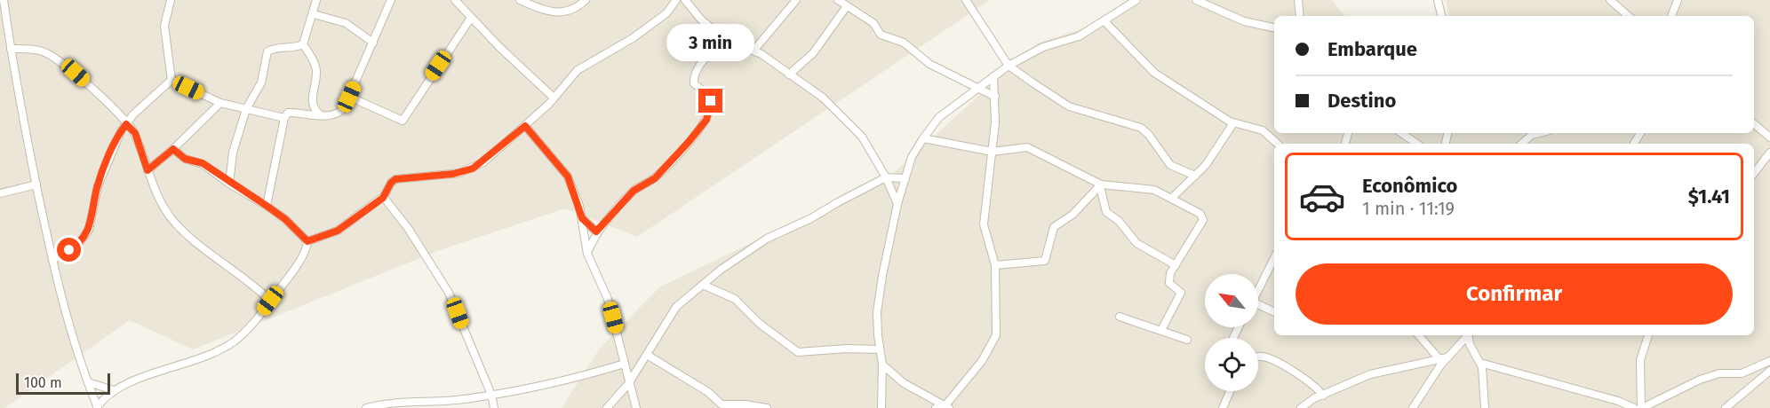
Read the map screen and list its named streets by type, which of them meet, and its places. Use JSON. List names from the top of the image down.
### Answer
{
  "scale_bar": "100 m",
  "north": "top left",
  "page": {
    "banner": ["Embarque", "Destino"],
    "bubble": "3 min",
    "list": [
      {
        "name": "Econômico",
        "note": "1 min · 11:19",
        "value": "$1.41"
      }
    ],
    "buttons": "Confirmar",
    "scale": "100 m"
  }
}
